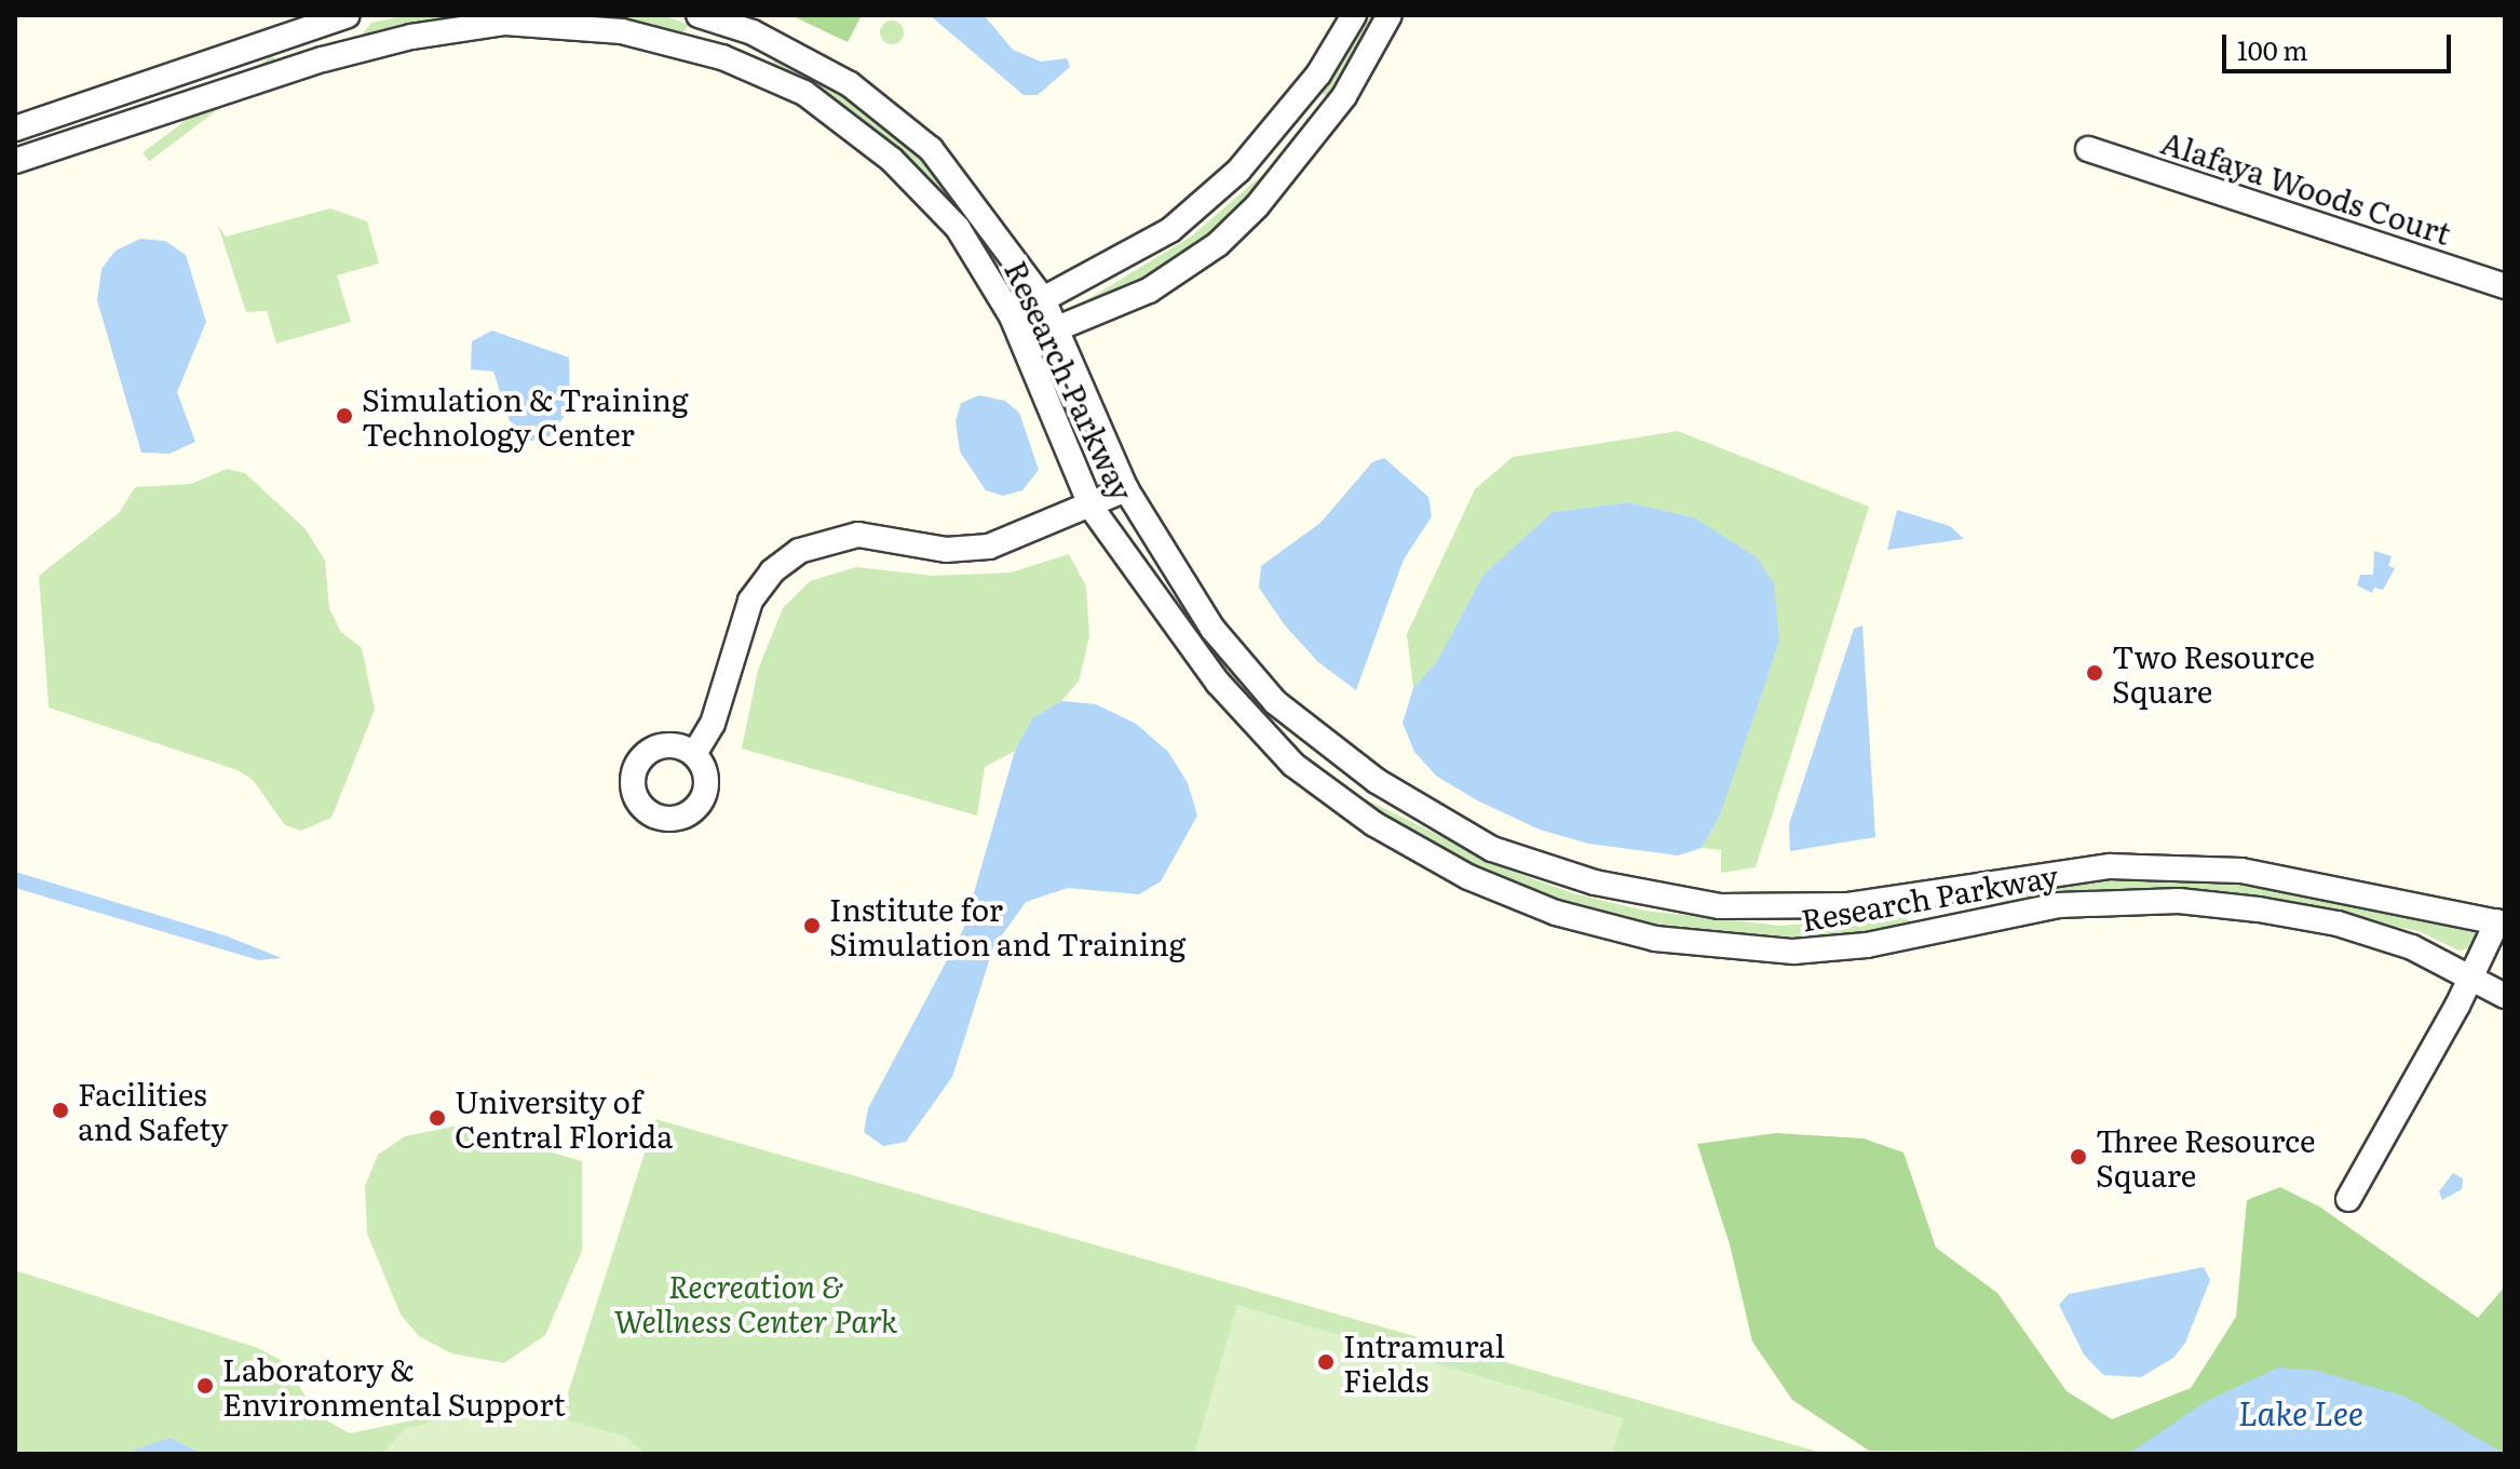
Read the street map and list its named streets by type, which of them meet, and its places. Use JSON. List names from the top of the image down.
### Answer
{
  "streets": {
    "street": ["Alafaya Woods Court", "Research Parkway"]
  },
  "water": ["Lake Lee"],
  "parks": ["Recreation & Wellness Center Park"],
  "places": [
    "Simulation & Training Technology Center",
    "Two Resource Square",
    "Institute for Simulation and Training",
    "Facilities and Safety",
    "University of Central Florida",
    "Three Resource Square",
    "Intramural Fields",
    "Laboratory & Environmental Support"
  ],
  "scale_bar": "100 m"
}
